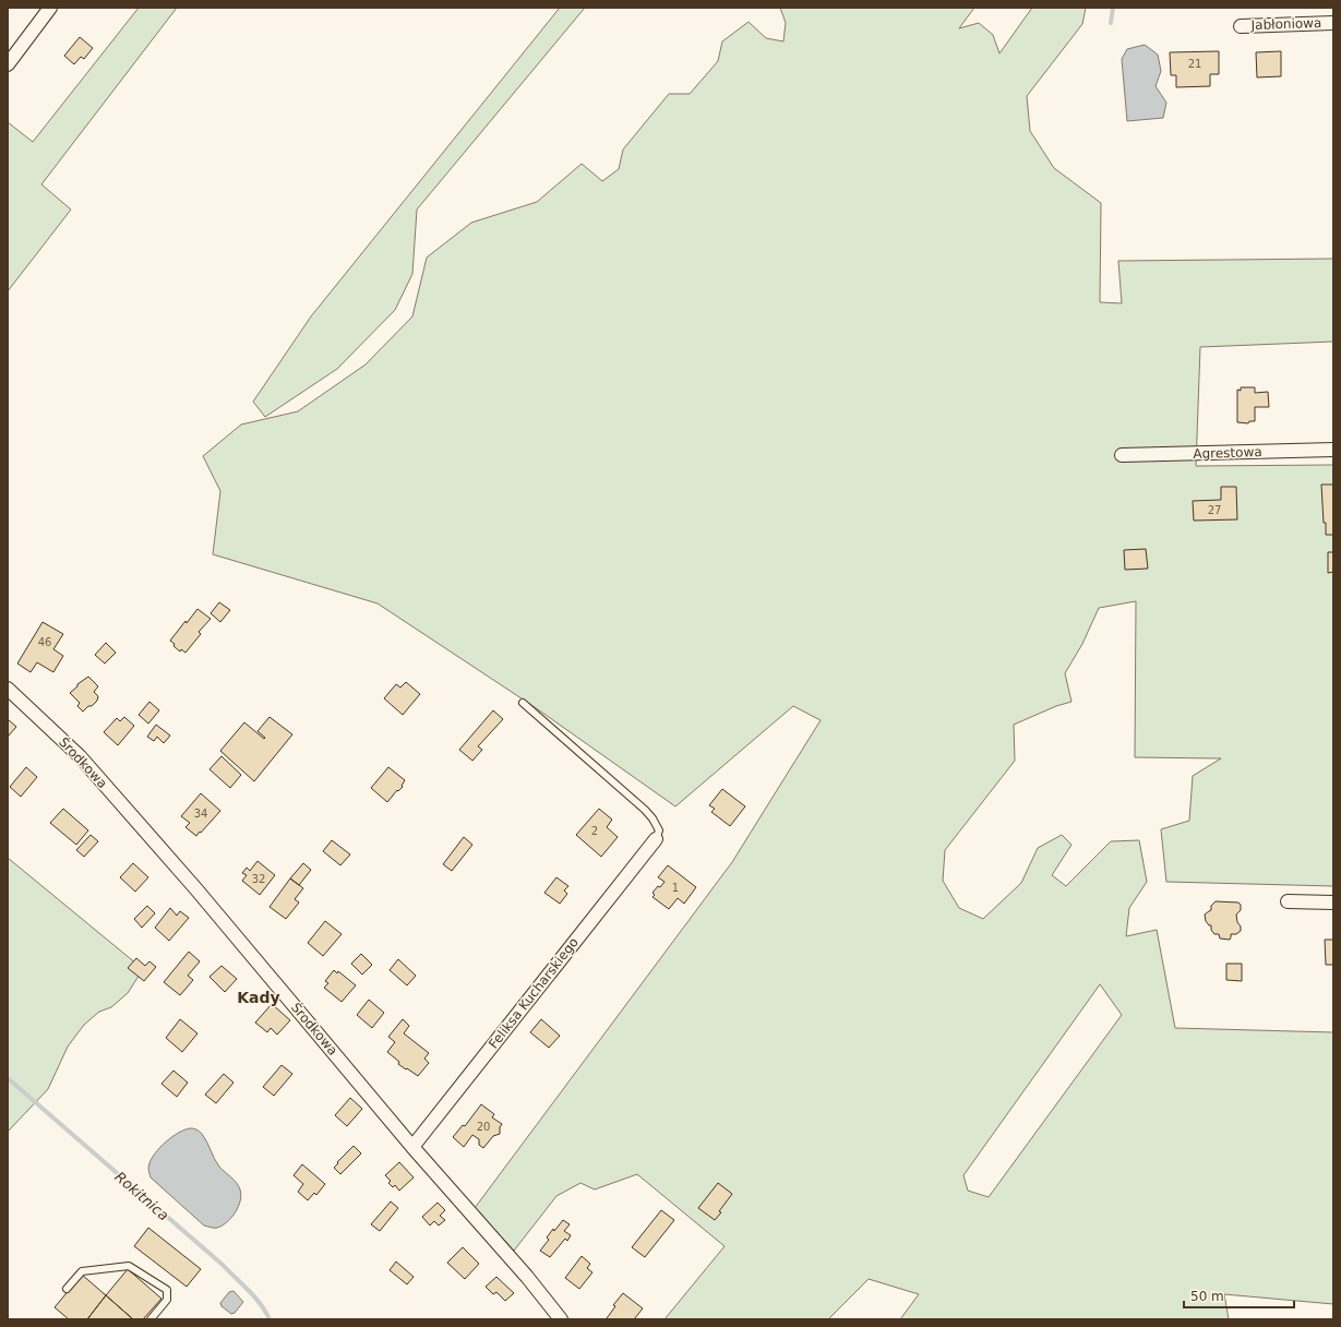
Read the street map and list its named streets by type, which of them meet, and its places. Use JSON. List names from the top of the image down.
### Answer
{
  "streets": {
    "street": [
      "Jabłoniowa",
      "Agrestowa",
      "Środkowa",
      "Feliksa Kucharskiego"
    ]
  },
  "crossings": [
    ["Środkowa", "Feliksa Kucharskiego"]
  ],
  "districts": ["Kady"],
  "water": ["Rokitnica"],
  "house_numbers": [
    "21",
    "27",
    "46",
    "34",
    "2",
    "32",
    "1",
    "20"
  ],
  "scale_bar": "50 m"
}
